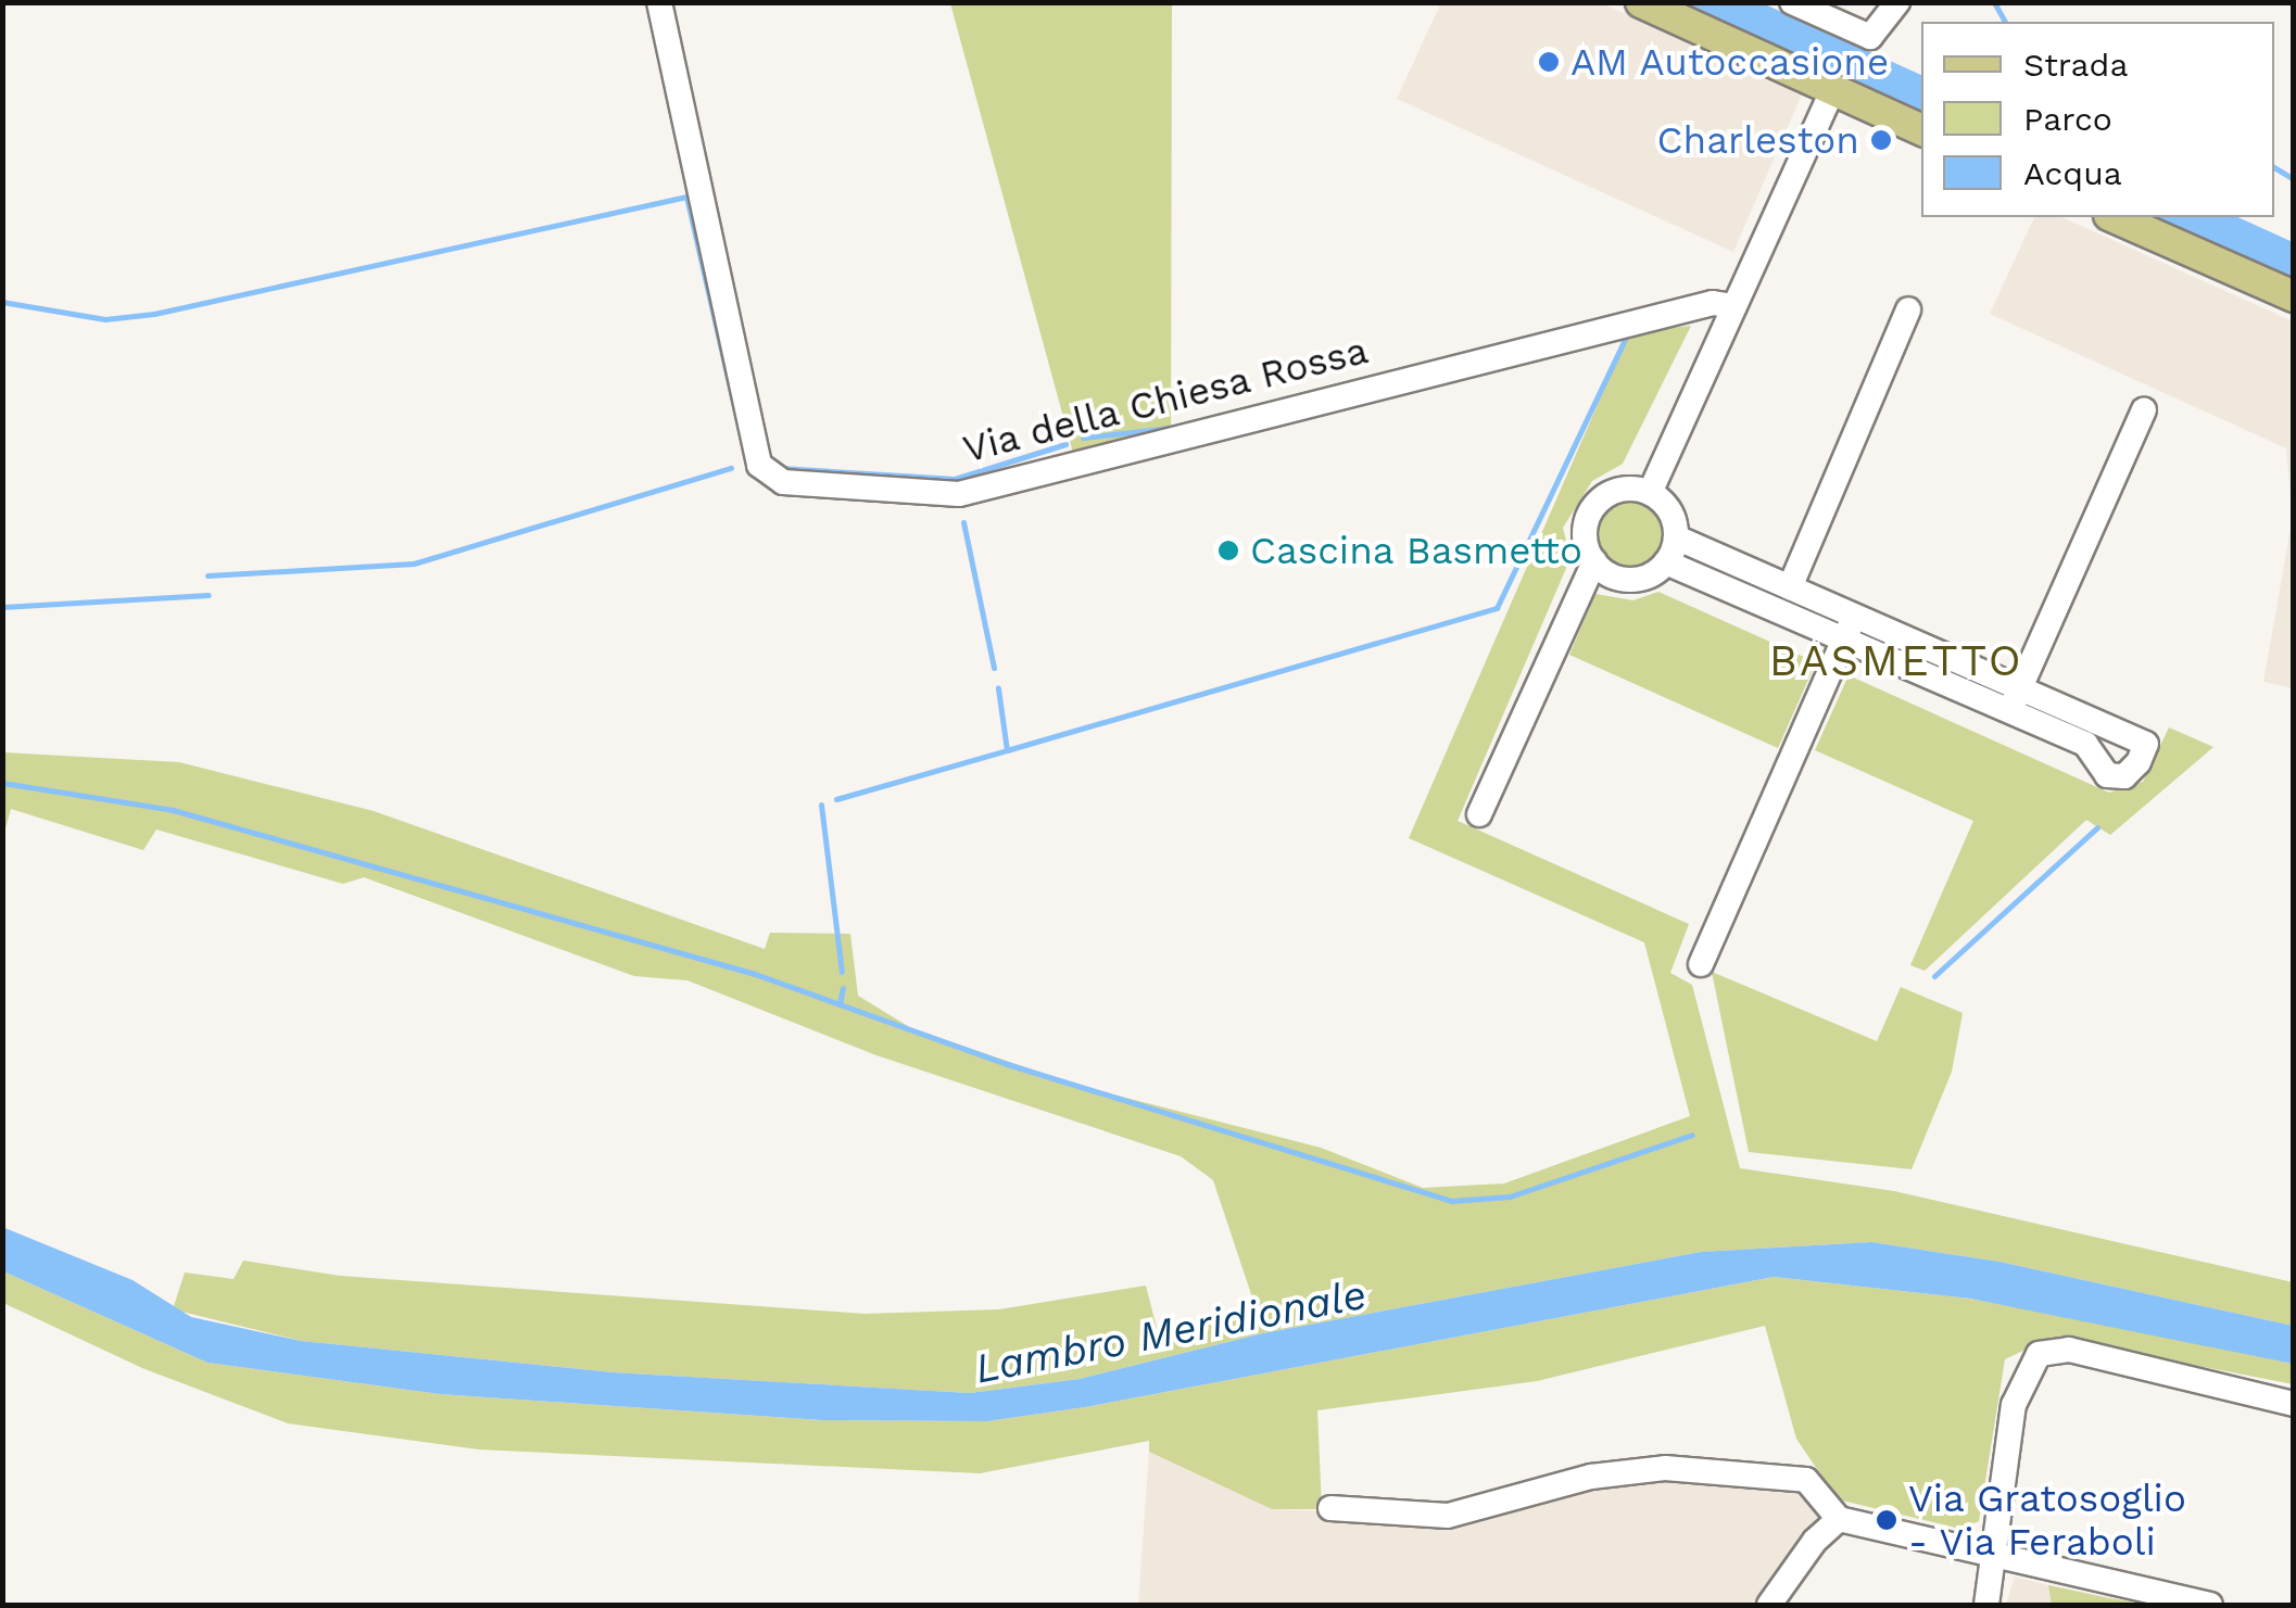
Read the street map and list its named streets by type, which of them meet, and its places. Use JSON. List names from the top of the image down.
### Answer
{
  "streets": {
    "street": ["Via della Chiesa Rossa"]
  },
  "districts": ["BASMETTO"],
  "water": ["Lambro Meridionale"],
  "places": [
    "AM Autoccasione",
    "Charleston",
    "Cascina Basmetto",
    "Via Gratosoglio - Via Feraboli"
  ],
  "legend": ["Strada", "Parco", "Acqua"]
}
